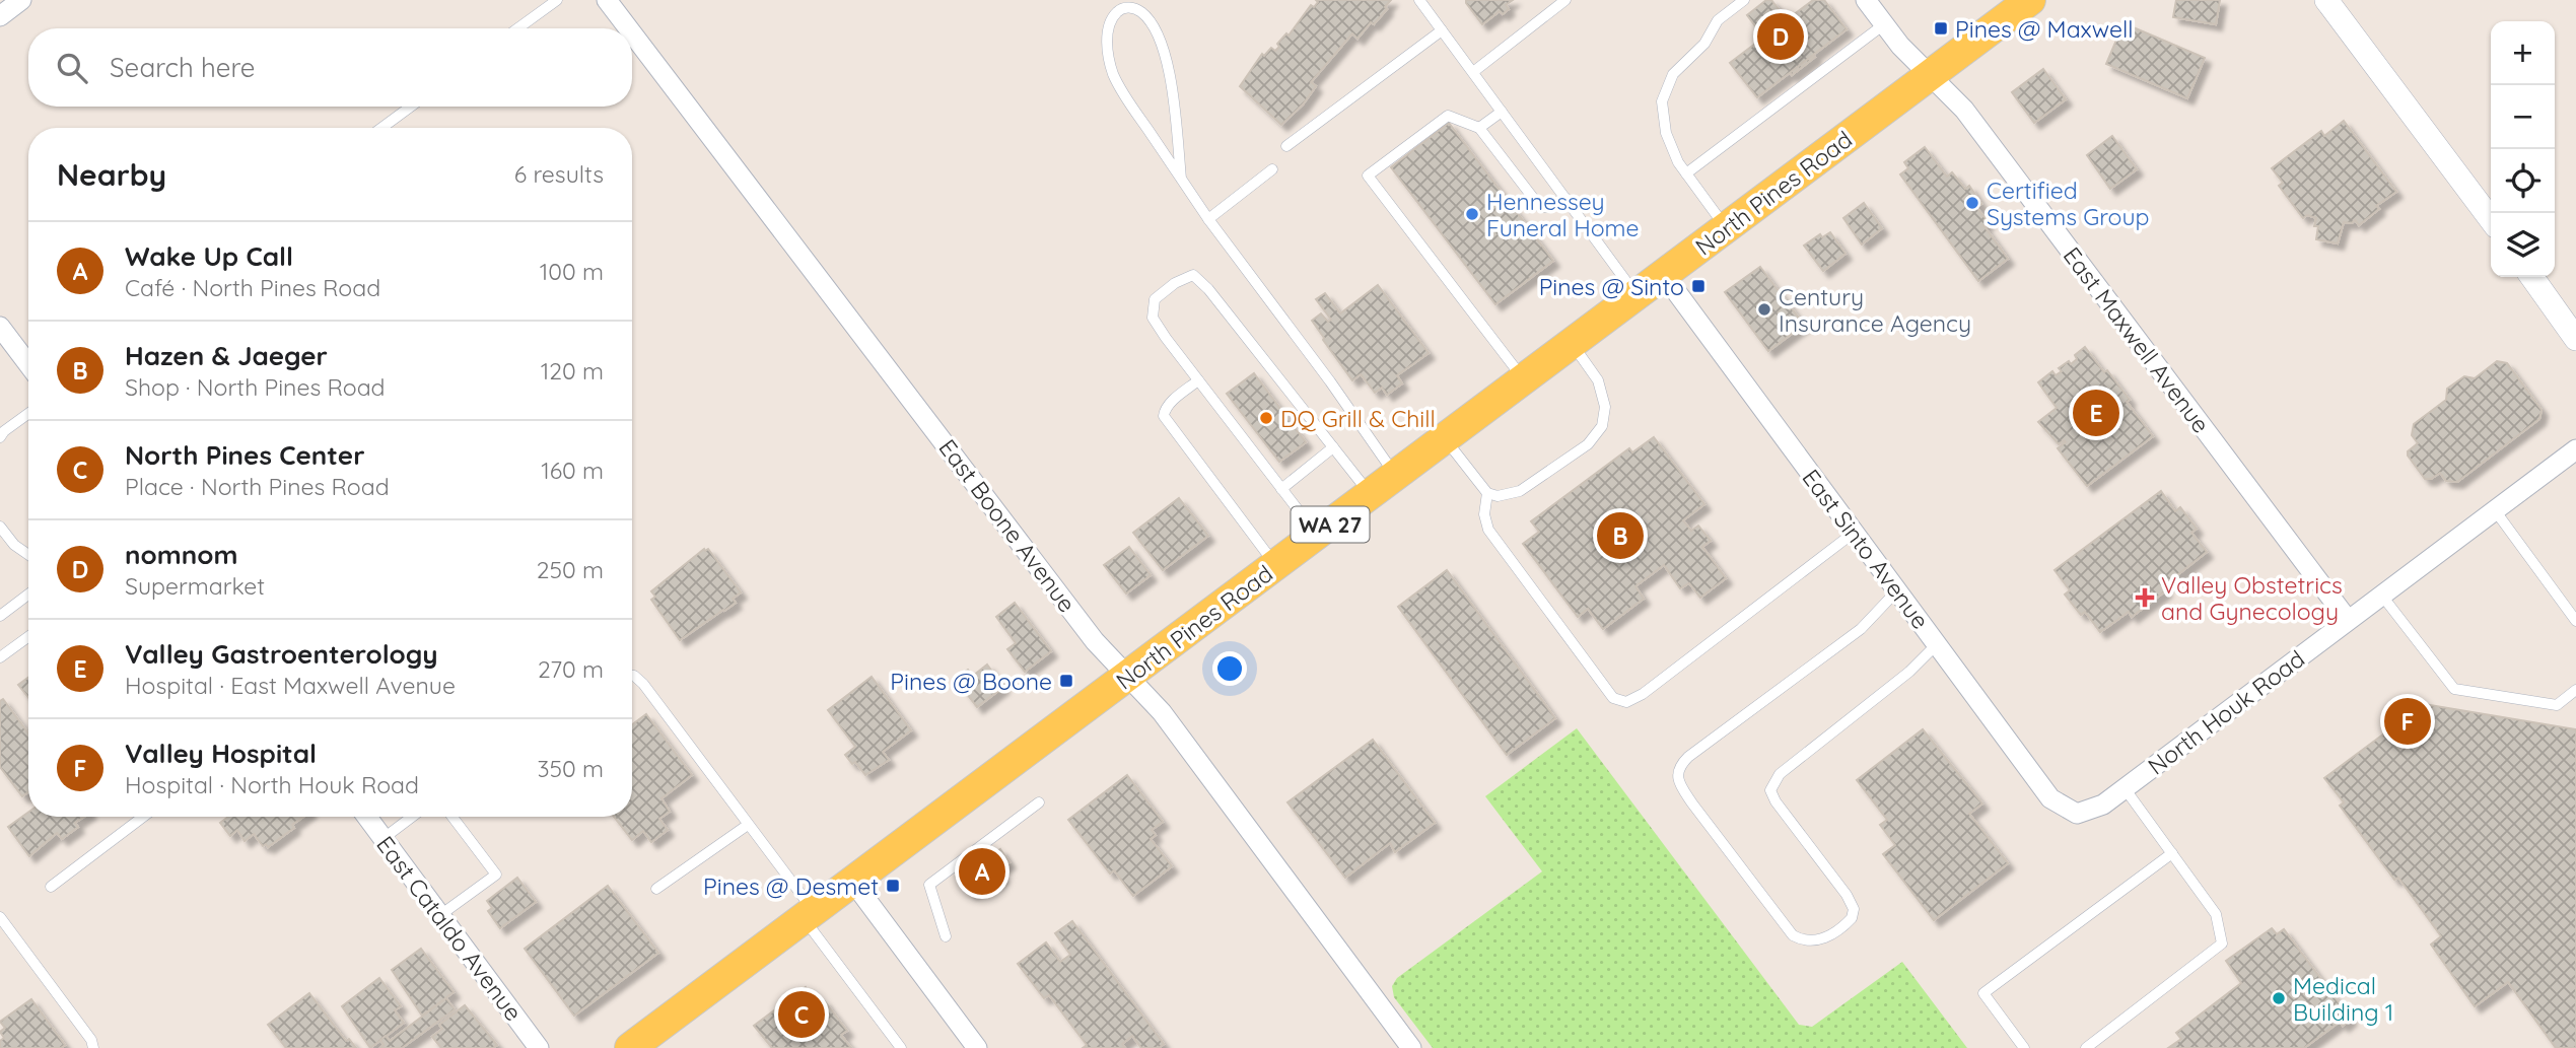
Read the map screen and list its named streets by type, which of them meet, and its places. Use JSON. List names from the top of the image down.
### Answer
{
  "streets": {
    "main road": ["North Pines Road", "WA 27"],
    "street": [
      "East Maxwell Avenue",
      "East Boone Avenue",
      "East Sinto Avenue",
      "North Houk Road",
      "East Cataldo Avenue"
    ]
  },
  "crossings": [
    ["North Pines Road", "East Maxwell Avenue"],
    ["North Pines Road", "East Boone Avenue"],
    ["North Pines Road", "East Sinto Avenue"],
    ["East Maxwell Avenue", "North Houk Road"],
    ["East Sinto Avenue", "North Houk Road"]
  ],
  "places": {
    "transit": [
      "Pines @ Maxwell",
      "Pines @ Sinto",
      "Pines @ Boone",
      "Pines @ Desmet"
    ],
    "other": [
      "Certified Systems Group",
      "Hennessey Funeral Home",
      "Century Insurance Agency",
      "DQ Grill & Chill",
      "Medical Building 1"
    ],
    "health": ["Valley Obstetrics and Gynecology"]
  },
  "page": {
    "pins": [
      "D",
      "E",
      "B",
      "F",
      "A",
      "C"
    ],
    "map_buttons": ["+", "−"],
    "search": "Search here",
    "heading": ["Nearby", "6 results"],
    "list": [
      {
        "mark": "A",
        "name": "Wake Up Call",
        "note": "Café · North Pines Road",
        "value": "100 m"
      },
      {
        "mark": "B",
        "name": "Hazen & Jaeger",
        "note": "Shop · North Pines Road",
        "value": "120 m"
      },
      {
        "mark": "C",
        "name": "North Pines Center",
        "note": "Place · North Pines Road",
        "value": "160 m"
      },
      {
        "mark": "D",
        "name": "nomnom",
        "note": "Supermarket",
        "value": "250 m"
      },
      {
        "mark": "E",
        "name": "Valley Gastroenterology",
        "note": "Hospital · East Maxwell Avenue",
        "value": "270 m"
      },
      {
        "mark": "F",
        "name": "Valley Hospital",
        "note": "Hospital · North Houk Road",
        "value": "350 m"
      }
    ]
  }
}
